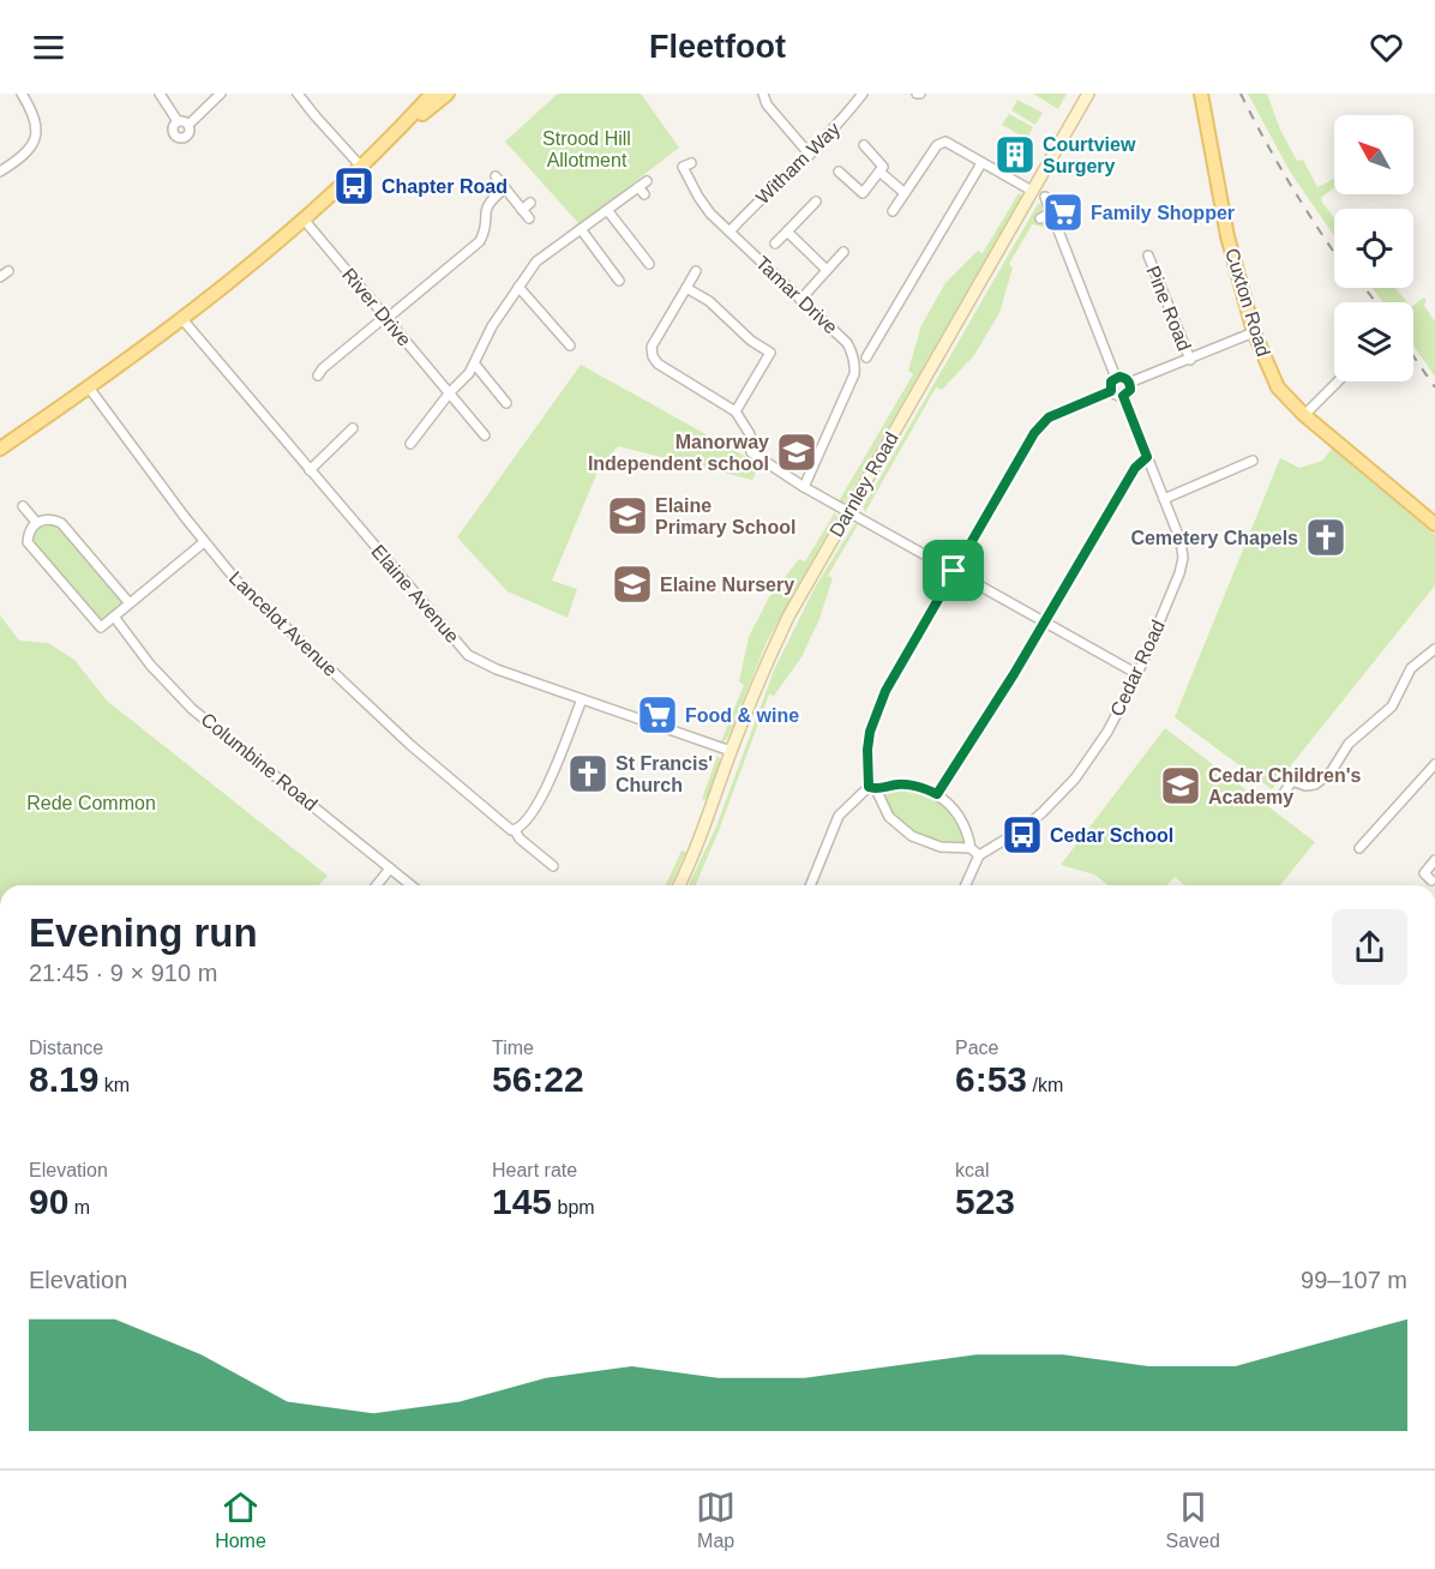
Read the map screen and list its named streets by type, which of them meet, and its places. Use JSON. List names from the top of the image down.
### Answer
{
  "streets": {
    "main road": ["Cuxton Road"],
    "street": [
      "Witham Way",
      "Tamar Drive",
      "River Drive",
      "Pine Road",
      "Darnley Road",
      "Elaine Avenue",
      "Lancelot Avenue",
      "Cedar Road",
      "Columbine Road"
    ]
  },
  "crossings": [
    ["Witham Way", "Tamar Drive"],
    ["Darnley Road", "Elaine Avenue"]
  ],
  "parks": ["Strood Hill Allotment", "Rede Common"],
  "places": {
    "building": ["Courtview Surgery"],
    "bus stop": ["Chapter Road", "Cedar School"],
    "supermarket": ["Family Shopper", "Food & wine"],
    "school or university": [
      "Manorway Independent school",
      "Elaine Primary School",
      "Elaine Nursery",
      "Cedar Children's Academy"
    ],
    "church": ["Cemetery Chapels", "St Francis' Church"]
  },
  "north": "top left",
  "page": {
    "header": "Fleetfoot",
    "heading": ["Evening run", "21:45 · 9 × 910 m"],
    "stats": [
      ["Distance", "8.19 km"],
      ["Time", "56:22"],
      ["Pace", "6:53 /km"],
      ["Elevation", "90 m"],
      ["Heart rate", "145 bpm"],
      ["kcal", "523"]
    ],
    "chart": ["Elevation", "99–107 m"],
    "tabs": ["Home", "Map", "Saved"]
  }
}
